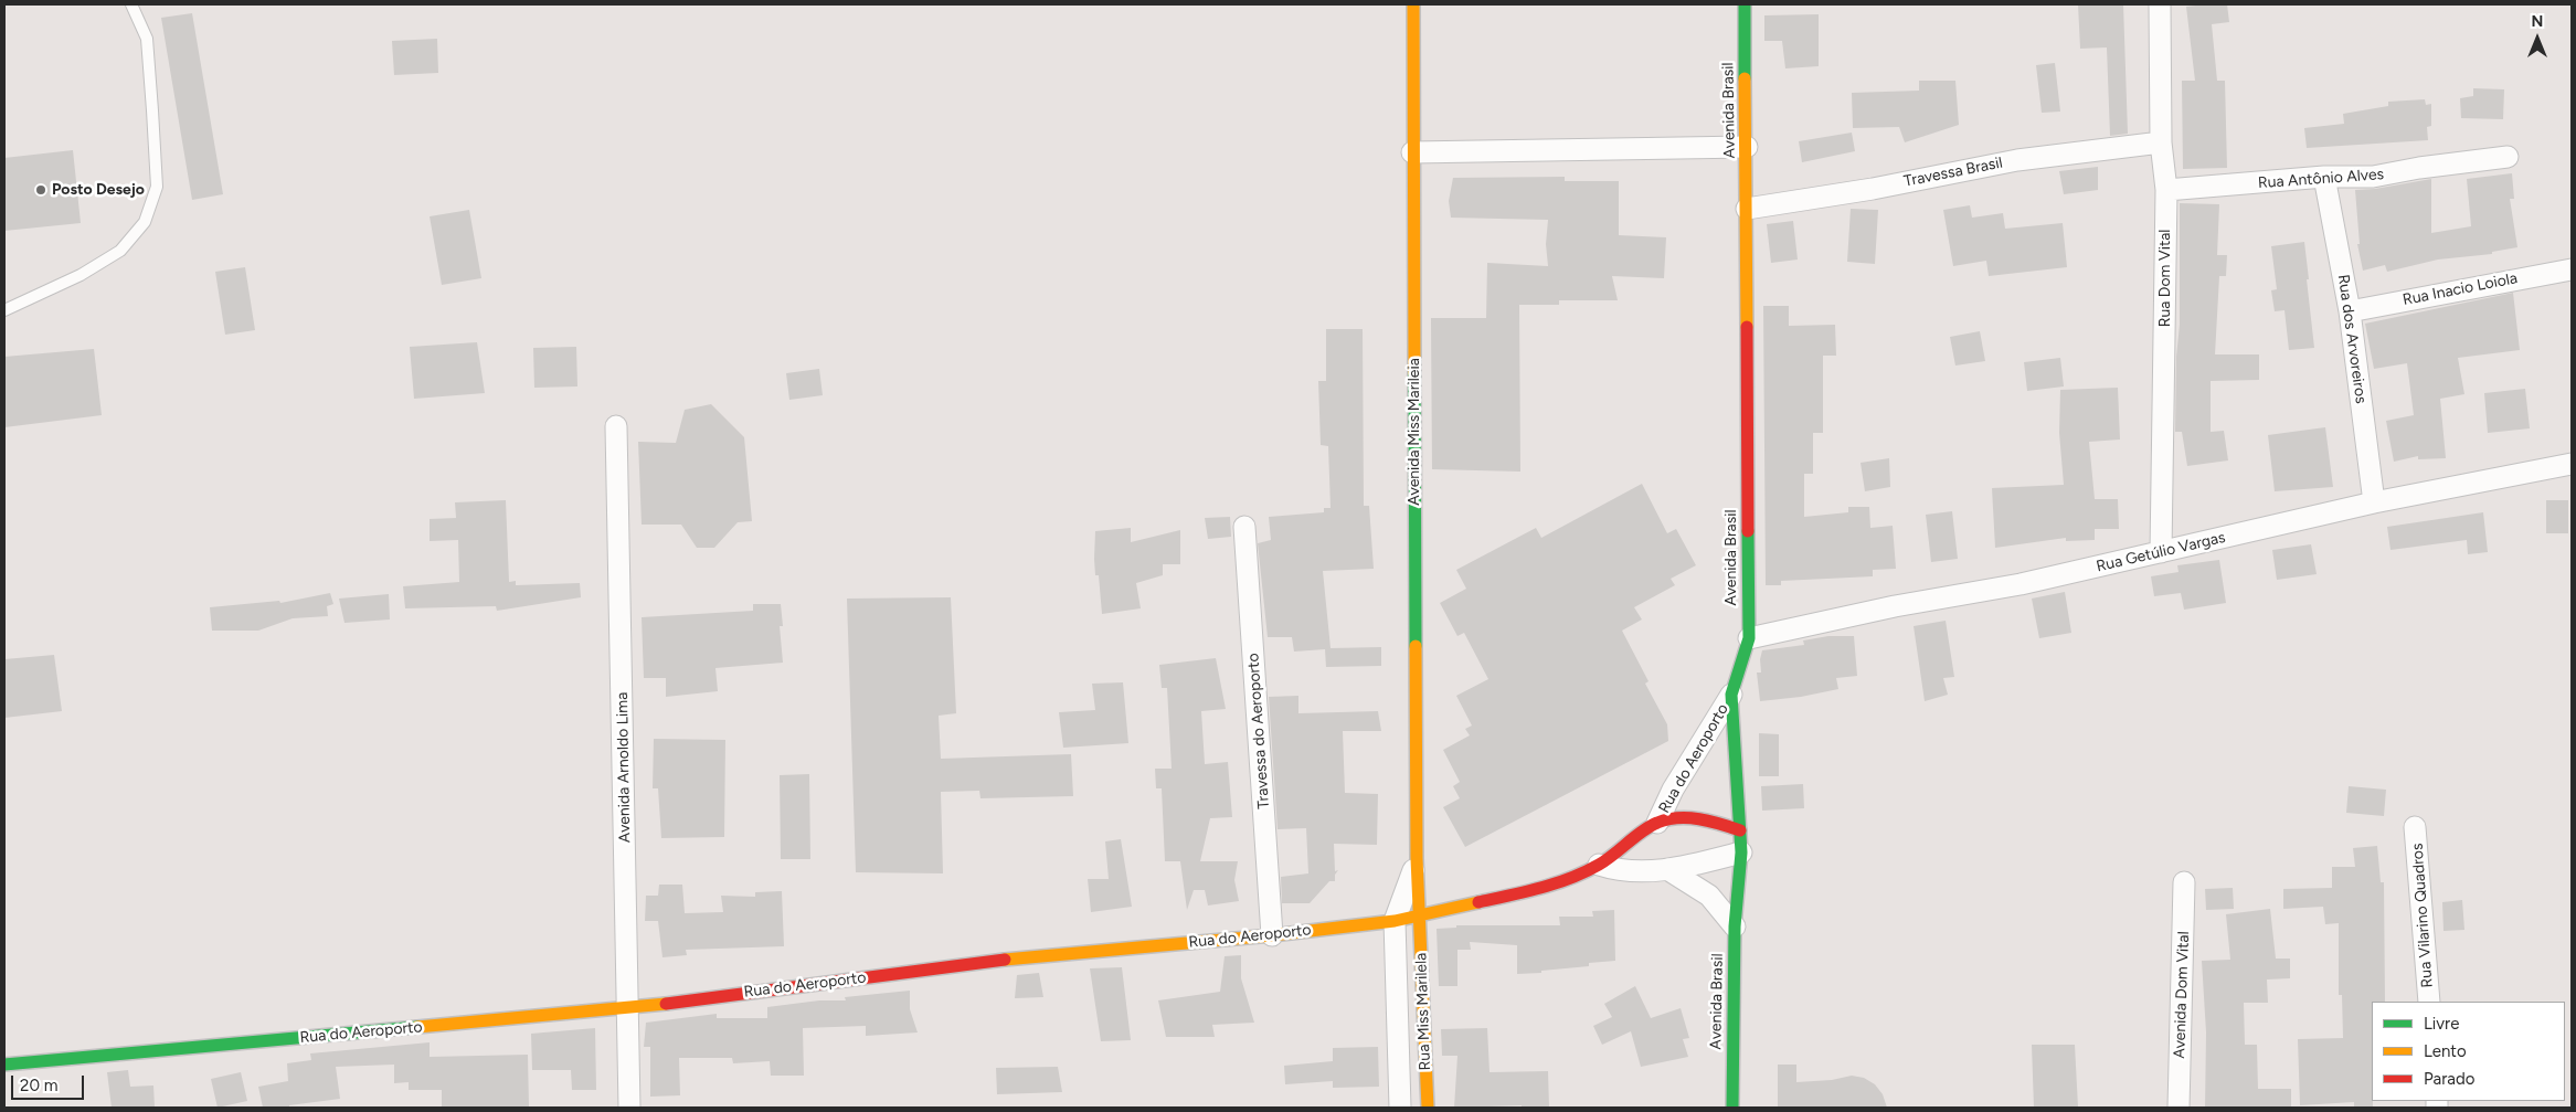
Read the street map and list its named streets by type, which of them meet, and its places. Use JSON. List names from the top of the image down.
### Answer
{
  "streets": {
    "street": [
      "Avenida Brasil",
      "Travessa Brasil",
      "Rua Antônio Alves",
      "Rua Dom Vital",
      "Rua Inacio Loiola",
      "Rua dos Arvoreiros",
      "Avenida Miss Marileia",
      "Rua Getúlio Vargas",
      "Travessa do Aeroporto",
      "Rua do Aeroporto",
      "Avenida Arnoldo Lima",
      "Rua Vilarino Quadros",
      "Avenida Dom Vital",
      "Rua Miss Marilela"
    ]
  },
  "crossings": [
    ["Avenida Brasil", "Travessa Brasil"],
    ["Avenida Brasil", "Rua Getúlio Vargas"],
    ["Avenida Brasil", "Rua do Aeroporto"],
    ["Travessa Brasil", "Rua Dom Vital"],
    ["Rua Antônio Alves", "Rua Dom Vital"],
    ["Rua Antônio Alves", "Rua dos Arvoreiros"],
    ["Rua Dom Vital", "Rua Getúlio Vargas"],
    ["Rua Inacio Loiola", "Rua dos Arvoreiros"],
    ["Rua dos Arvoreiros", "Rua Getúlio Vargas"],
    ["Avenida Miss Marileia", "Rua do Aeroporto"],
    ["Avenida Miss Marileia", "Rua Miss Marilela"],
    ["Travessa do Aeroporto", "Rua do Aeroporto"],
    ["Rua do Aeroporto", "Avenida Arnoldo Lima"],
    ["Rua do Aeroporto", "Rua Miss Marilela"]
  ],
  "places": ["Posto Desejo"],
  "legend": ["Livre", "Lento", "Parado"],
  "scale_bar": "20 m",
  "north": "top"
}
